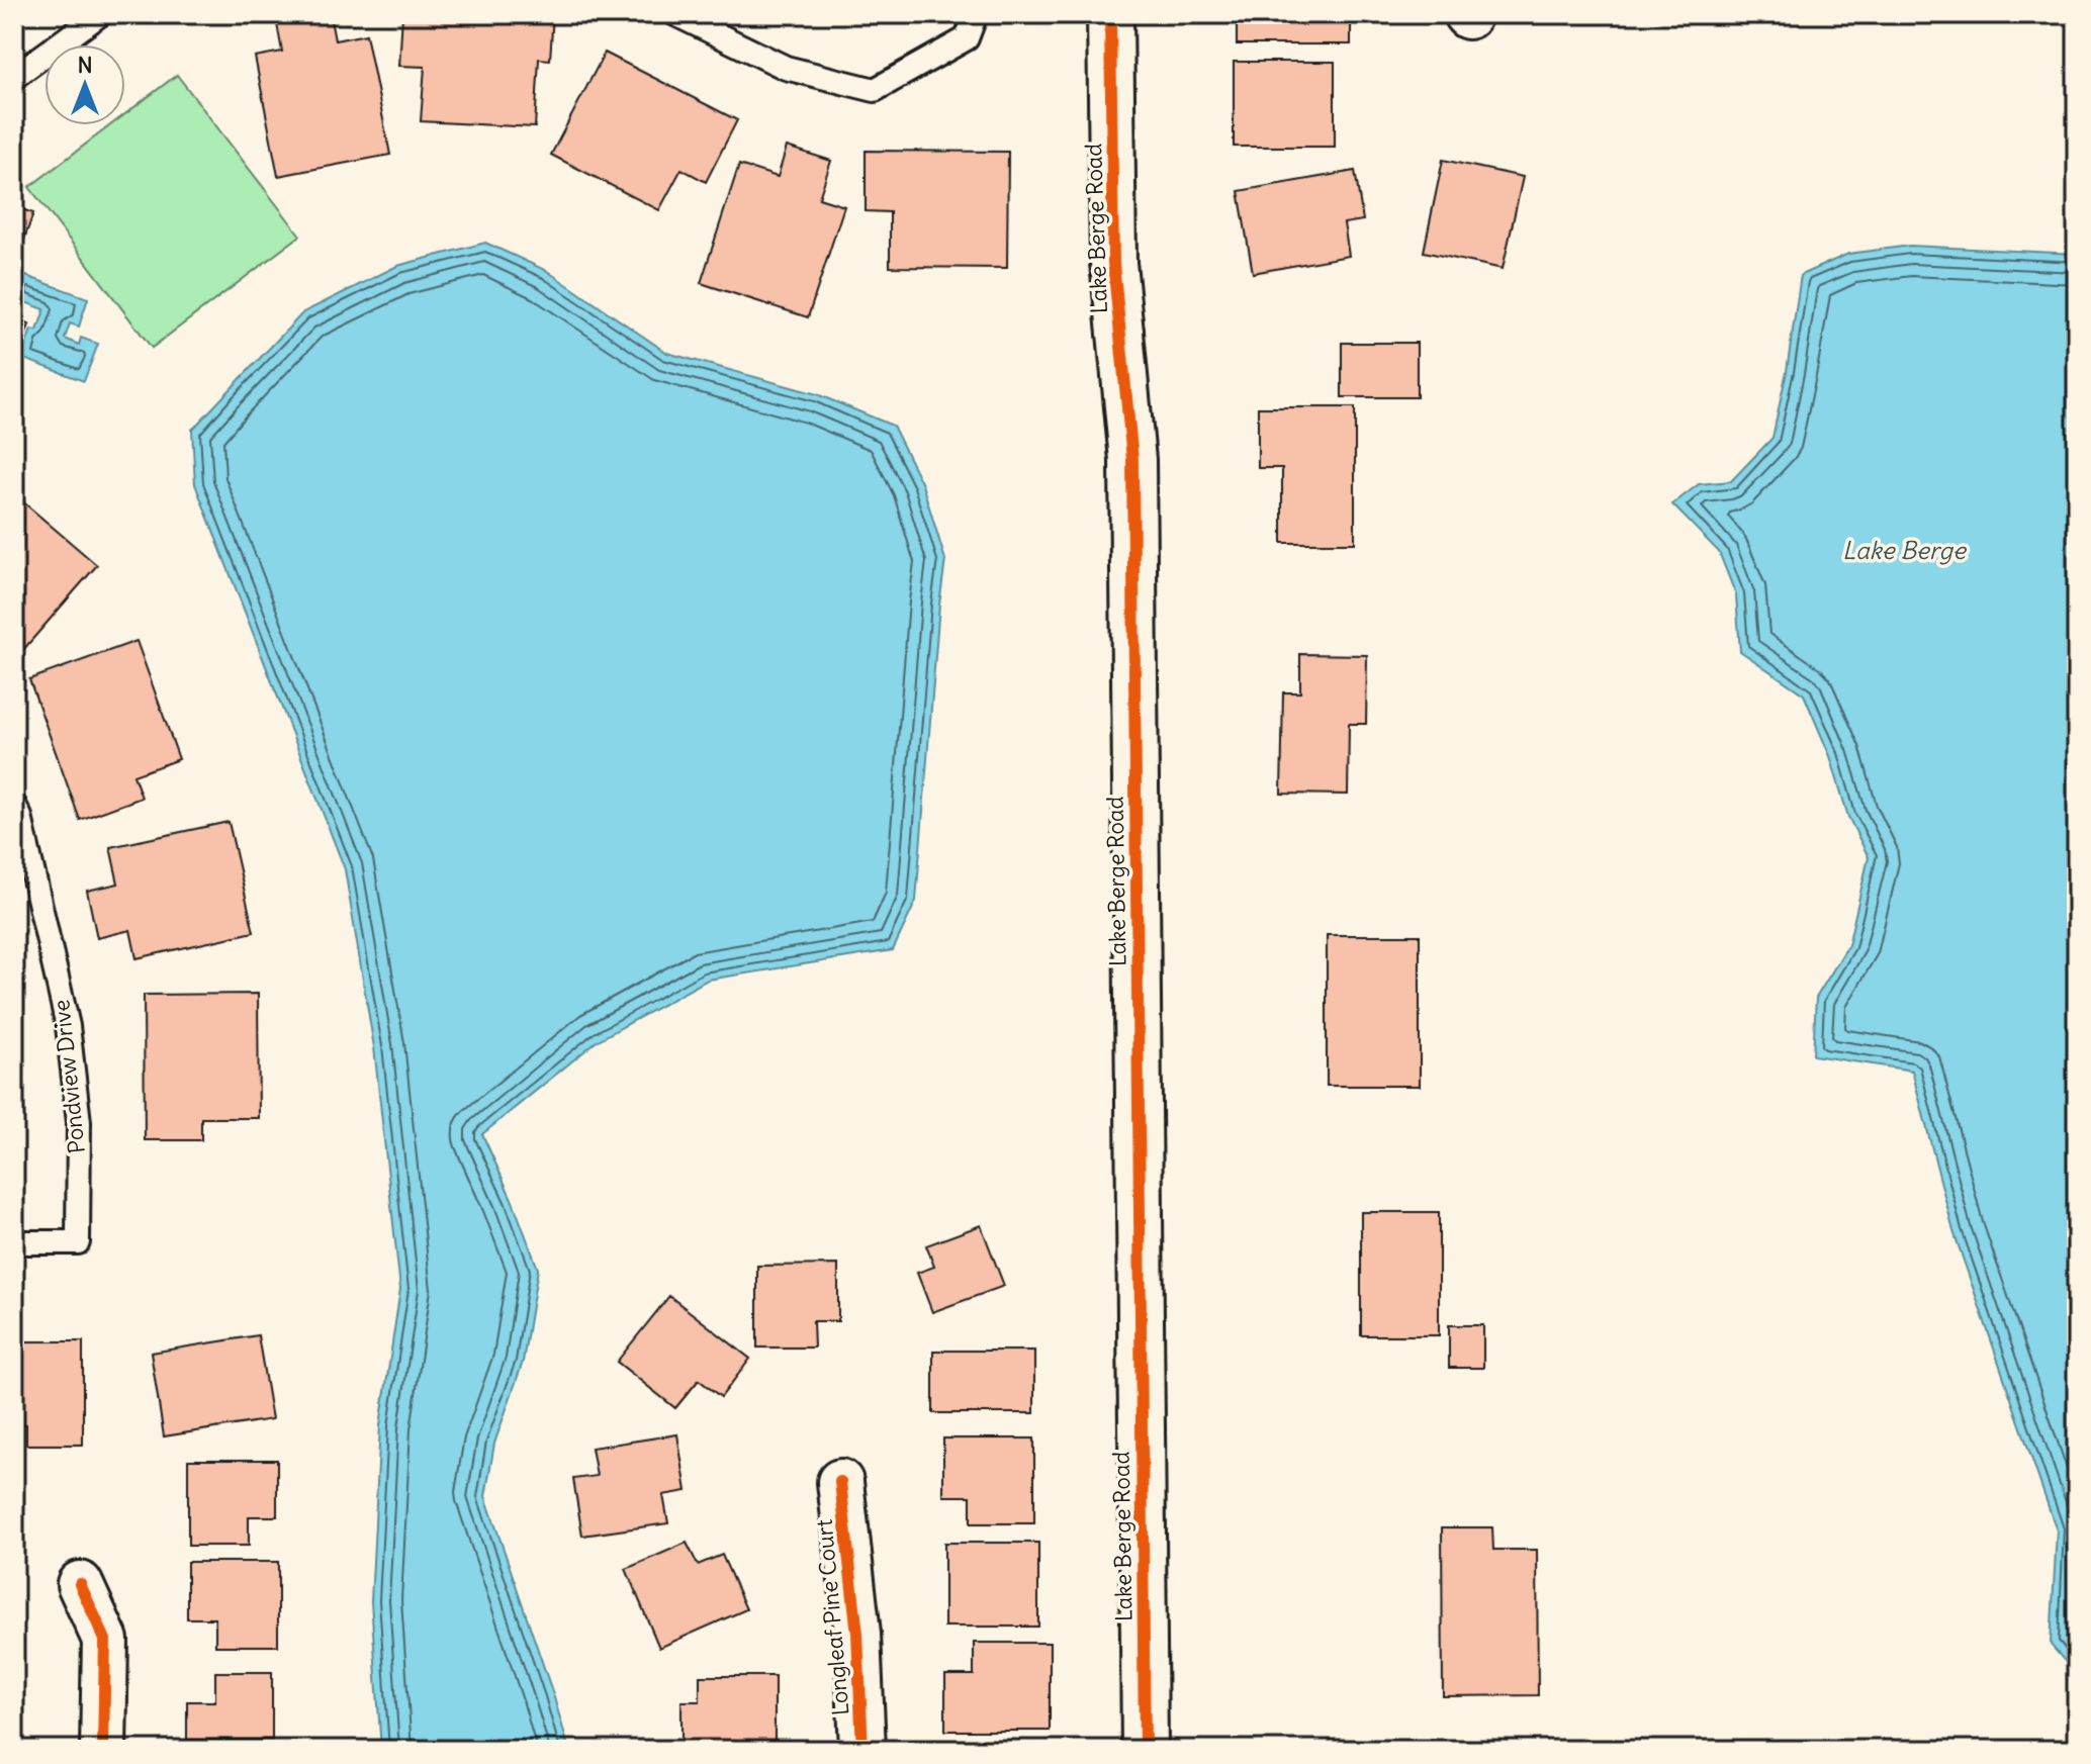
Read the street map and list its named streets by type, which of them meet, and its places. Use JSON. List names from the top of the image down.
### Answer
{
  "streets": {
    "street": ["Lake Berge Road", "Longleaf Pine Court"],
    "lane": ["Pondview Drive"]
  },
  "water": ["Lake Berge"],
  "north": "top"
}
